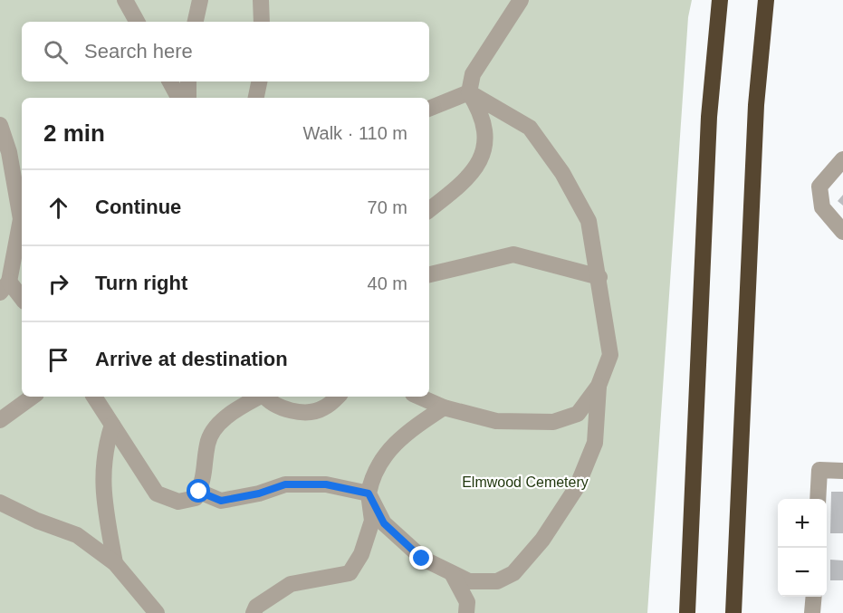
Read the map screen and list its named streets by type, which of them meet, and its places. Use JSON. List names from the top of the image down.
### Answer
{
  "parks": ["Elmwood Cemetery"],
  "page": {
    "search": "Search here",
    "heading": ["2 min", "Walk · 110 m"],
    "list": [
      ["Continue", "70 m"],
      ["Turn right", "40 m"],
      "Arrive at destination"
    ],
    "map_buttons": ["+", "−"]
  }
}
